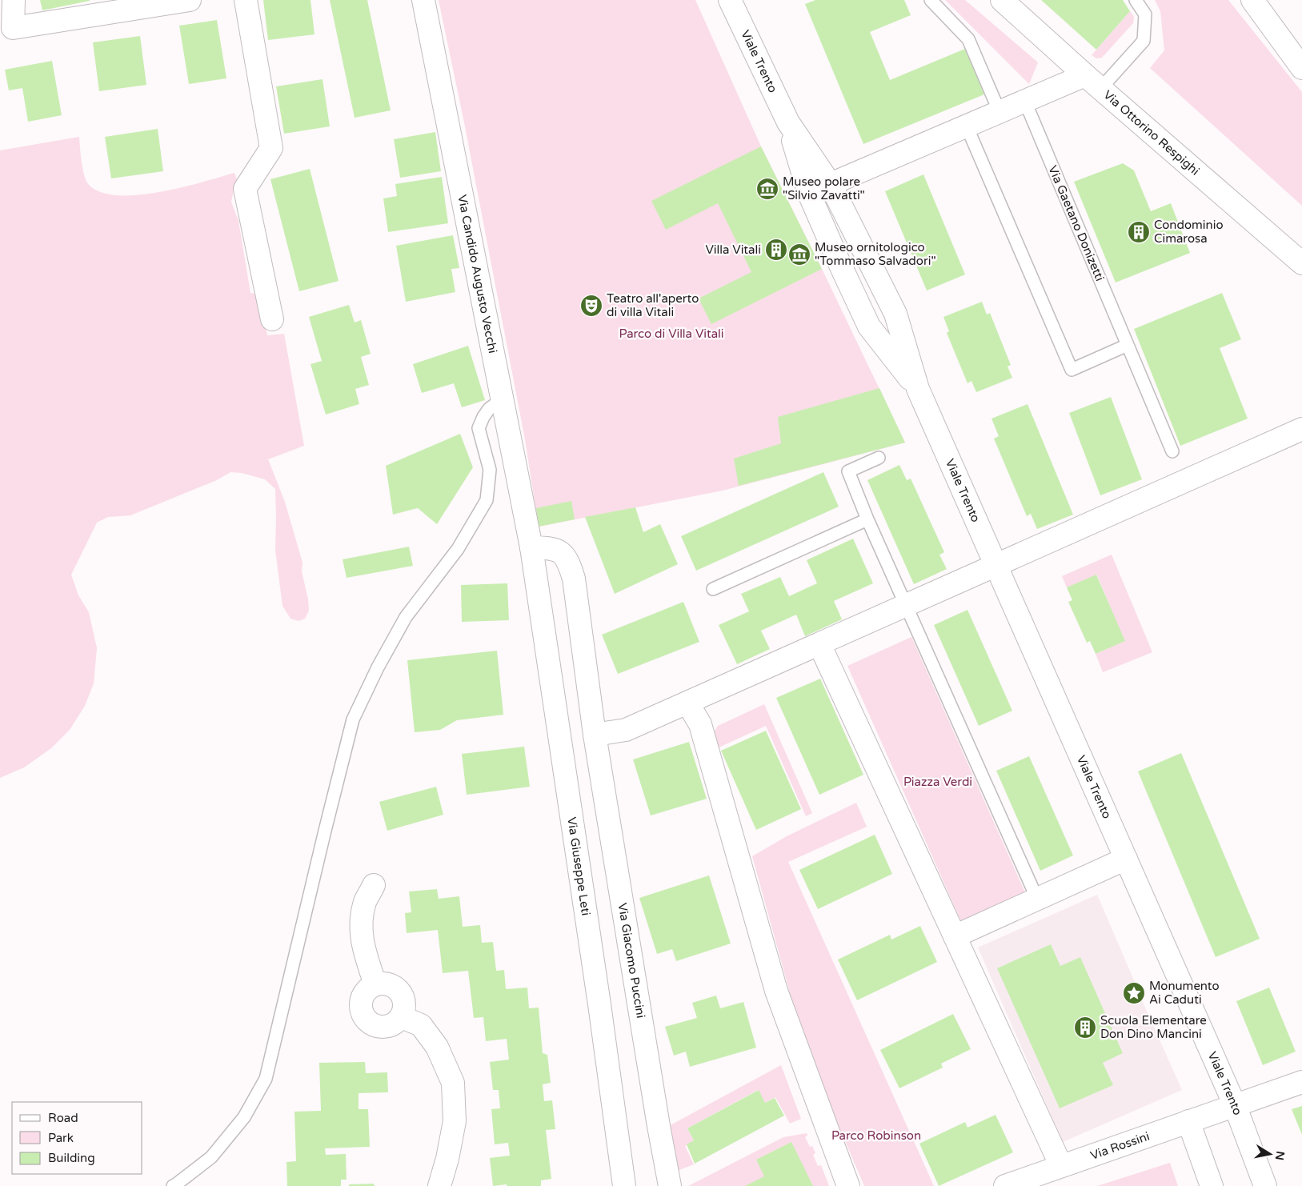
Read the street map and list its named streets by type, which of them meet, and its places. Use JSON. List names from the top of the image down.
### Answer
{
  "streets": {
    "street": [
      "Viale Trento",
      "Via Ottorino Respighi",
      "Via Candido Augusto Vecchi",
      "Via Giuseppe Leti",
      "Via Giacomo Puccini",
      "Via Rossini"
    ],
    "lane": ["Via Gaetano Donizetti"]
  },
  "crossings": [
    ["Viale Trento", "Via Rossini"],
    ["Via Candido Augusto Vecchi", "Via Giuseppe Leti"],
    ["Via Candido Augusto Vecchi", "Via Giacomo Puccini"],
    ["Via Giuseppe Leti", "Via Giacomo Puccini"]
  ],
  "parks": ["Parco di Villa Vitali", "Piazza Verdi", "Parco Robinson"],
  "places": {
    "museum": ["Museo polare \"Silvio Zavatti\"", "Museo ornitologico \"Tommaso Salvadori\""],
    "building": ["Condominio Cimarosa", "Villa Vitali", "Scuola Elementare Don Dino Mancini"],
    "theatre": ["Teatro all'aperto di villa Vitali"],
    "place": ["Monumento Ai Caduti"]
  },
  "legend": ["Road", "Park", "Building"],
  "north": "right"
}
